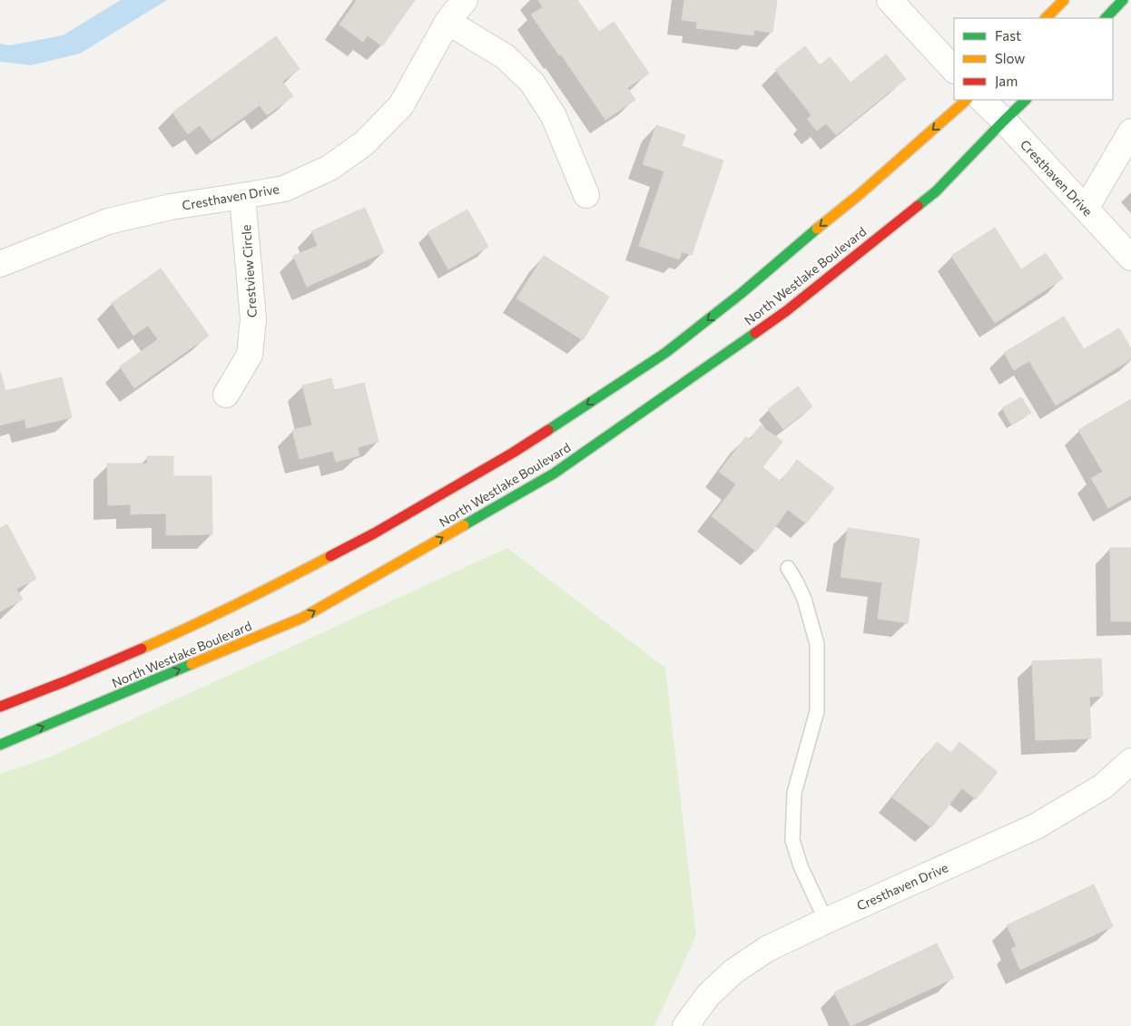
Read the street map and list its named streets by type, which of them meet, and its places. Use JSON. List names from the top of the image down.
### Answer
{
  "streets": {
    "main road": ["North Westlake Boulevard"],
    "street": ["Cresthaven Drive", "Crestview Circle"]
  },
  "crossings": [
    ["Cresthaven Drive", "Crestview Circle"],
    ["Cresthaven Drive", "North Westlake Boulevard"]
  ],
  "legend": ["Fast", "Slow", "Jam"]
}
